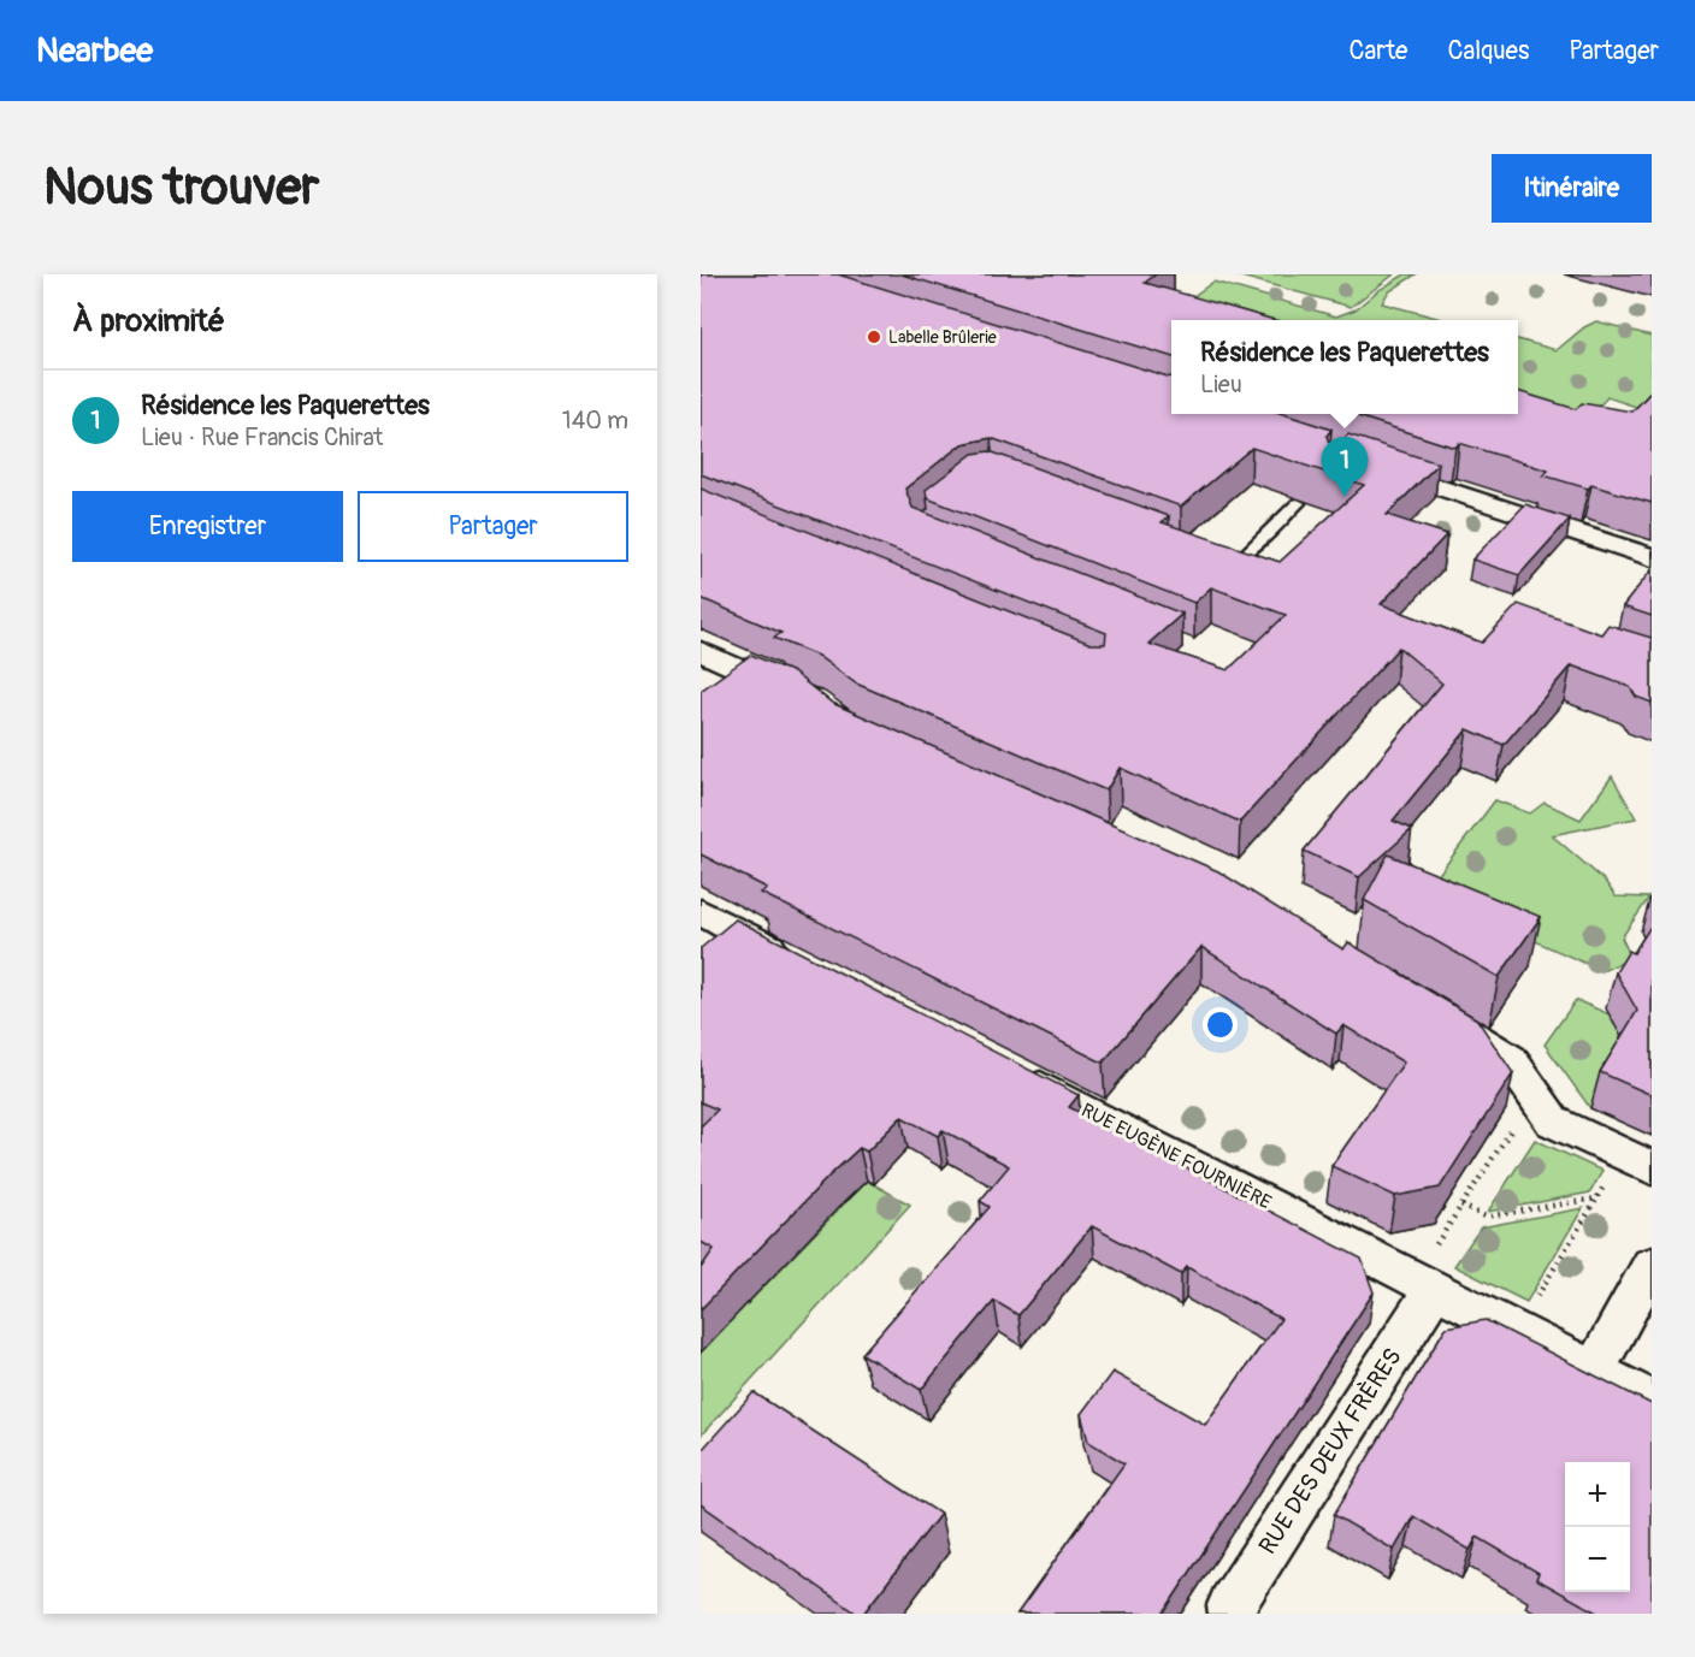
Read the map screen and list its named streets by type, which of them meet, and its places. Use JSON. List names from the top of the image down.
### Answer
{
  "streets": {
    "street": ["RUE EUGÈNE FOURNIÈRE", "RUE DES DEUX FRÈRES"]
  },
  "crossings": [
    ["RUE EUGÈNE FOURNIÈRE", "RUE DES DEUX FRÈRES"]
  ],
  "places": ["Labelle Brûlerie"],
  "page": {
    "header": "Nearbee",
    "nav": ["Carte", "Calques", "Partager"],
    "buttons": [
      "Itinéraire",
      ["Enregistrer", "Partager"]
    ],
    "title": "Nous trouver",
    "heading": "À proximité",
    "popup": ["Résidence les Paquerettes", "Lieu"],
    "list": [
      {
        "mark": "1",
        "name": "Résidence les Paquerettes",
        "note": "Lieu · Rue Francis Chirat",
        "value": "140 m"
      }
    ],
    "pins": "1",
    "map_buttons": ["+", "−"]
  }
}
